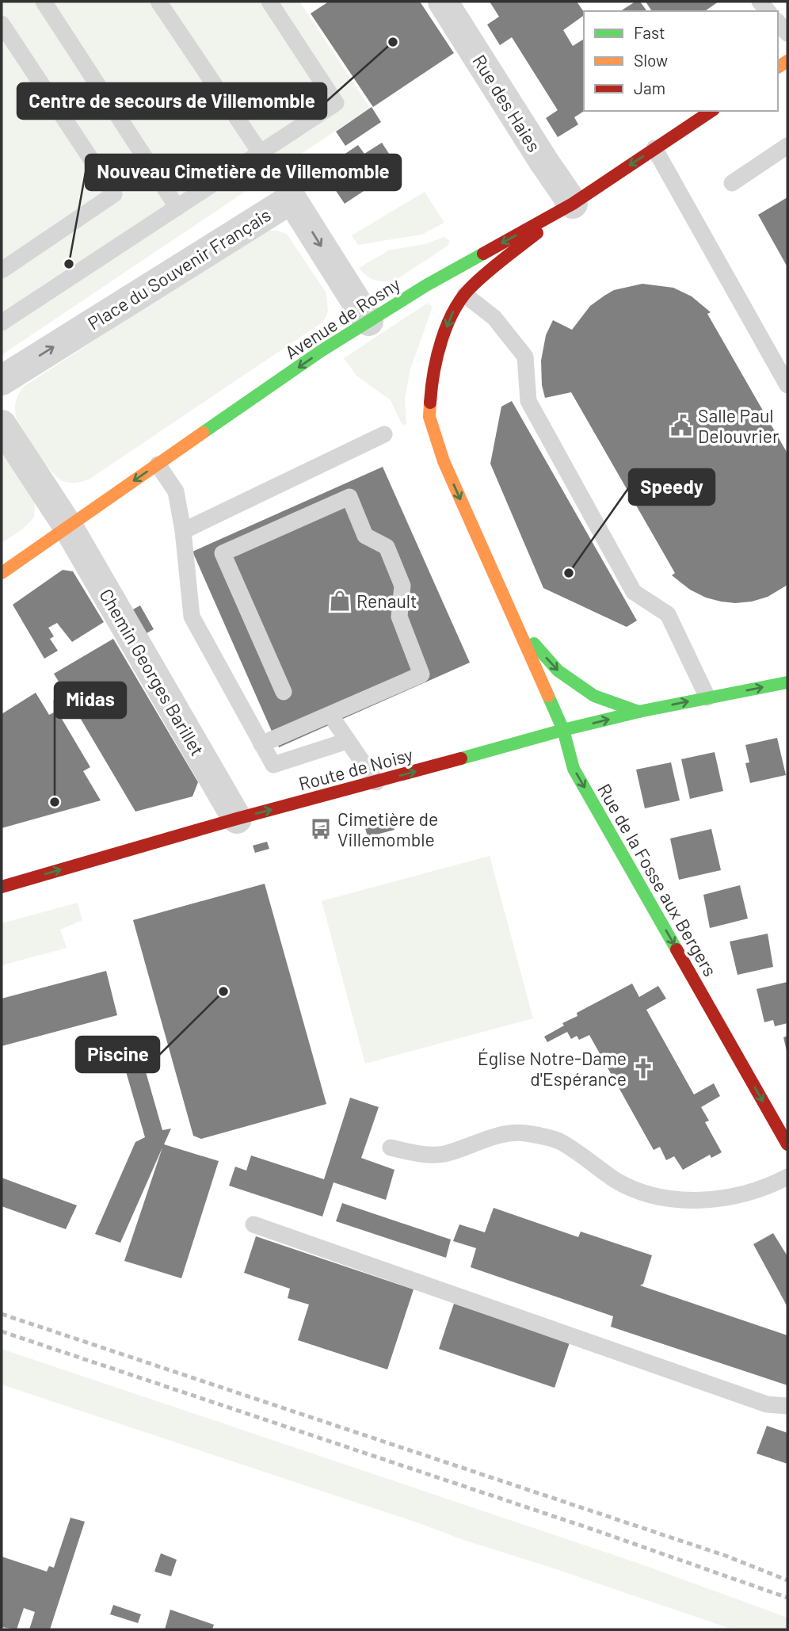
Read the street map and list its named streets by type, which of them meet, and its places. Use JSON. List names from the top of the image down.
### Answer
{
  "streets": {
    "main road": ["Avenue de Rosny", "Route de Noisy", "Rue de la Fosse aux Bergers"],
    "street": ["Rue des Haies", "Place du Souvenir Français", "Chemin Georges Barillet"]
  },
  "crossings": [
    ["Rue des Haies", "Avenue de Rosny"],
    ["Rue des Haies", "Rue de la Fosse aux Bergers"],
    ["Place du Souvenir Français", "Avenue de Rosny"],
    ["Avenue de Rosny", "Chemin Georges Barillet"],
    ["Avenue de Rosny", "Rue de la Fosse aux Bergers"],
    ["Chemin Georges Barillet", "Route de Noisy"],
    ["Route de Noisy", "Rue de la Fosse aux Bergers"]
  ],
  "one_way": ["Avenue de Rosny", "Route de Noisy", "Rue de la Fosse aux Bergers"],
  "places": {
    "other": [
      "Centre de secours de Villemomble",
      "Nouveau Cimetière de Villemomble",
      "Speedy",
      "Midas",
      "Piscine"
    ],
    "public building": ["Salle Paul Delouvrier"],
    "shop": ["Renault"],
    "bus stop": ["Cimetière de Villemomble"],
    "church": ["Église Notre-Dame d'Espérance"]
  },
  "legend": ["Fast", "Slow", "Jam"]
}
